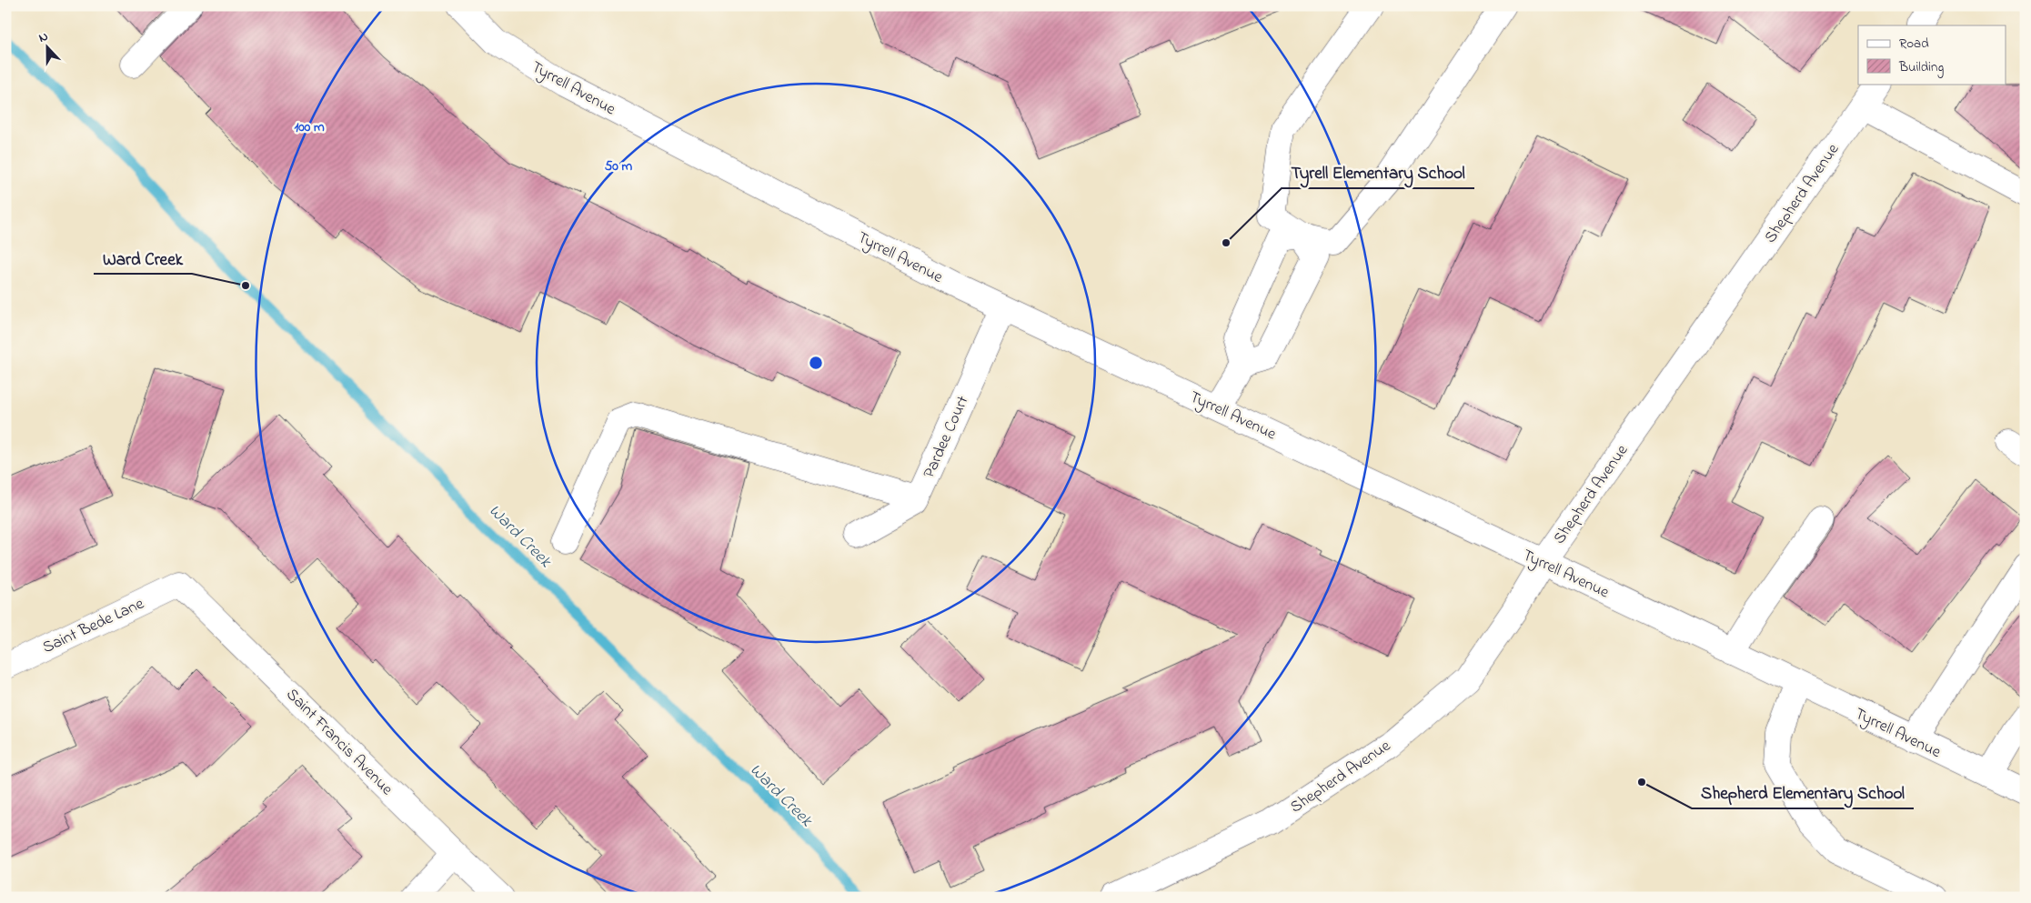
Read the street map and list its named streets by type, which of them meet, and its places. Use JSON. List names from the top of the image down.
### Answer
{
  "streets": {
    "street": [
      "Tyrrell Avenue",
      "Shepherd Avenue",
      "Pardee Court",
      "Saint Bede Lane",
      "Saint Francis Avenue"
    ]
  },
  "crossings": [
    ["Tyrrell Avenue", "Shepherd Avenue"],
    ["Tyrrell Avenue", "Pardee Court"],
    ["Saint Bede Lane", "Saint Francis Avenue"]
  ],
  "water": ["Ward Creek"],
  "places": ["Tyrell Elementary School", "Ward Creek", "Shepherd Elementary School"],
  "legend": ["Road", "Building"],
  "north": "top",
  "rings": ["100 m", "50 m"]
}
